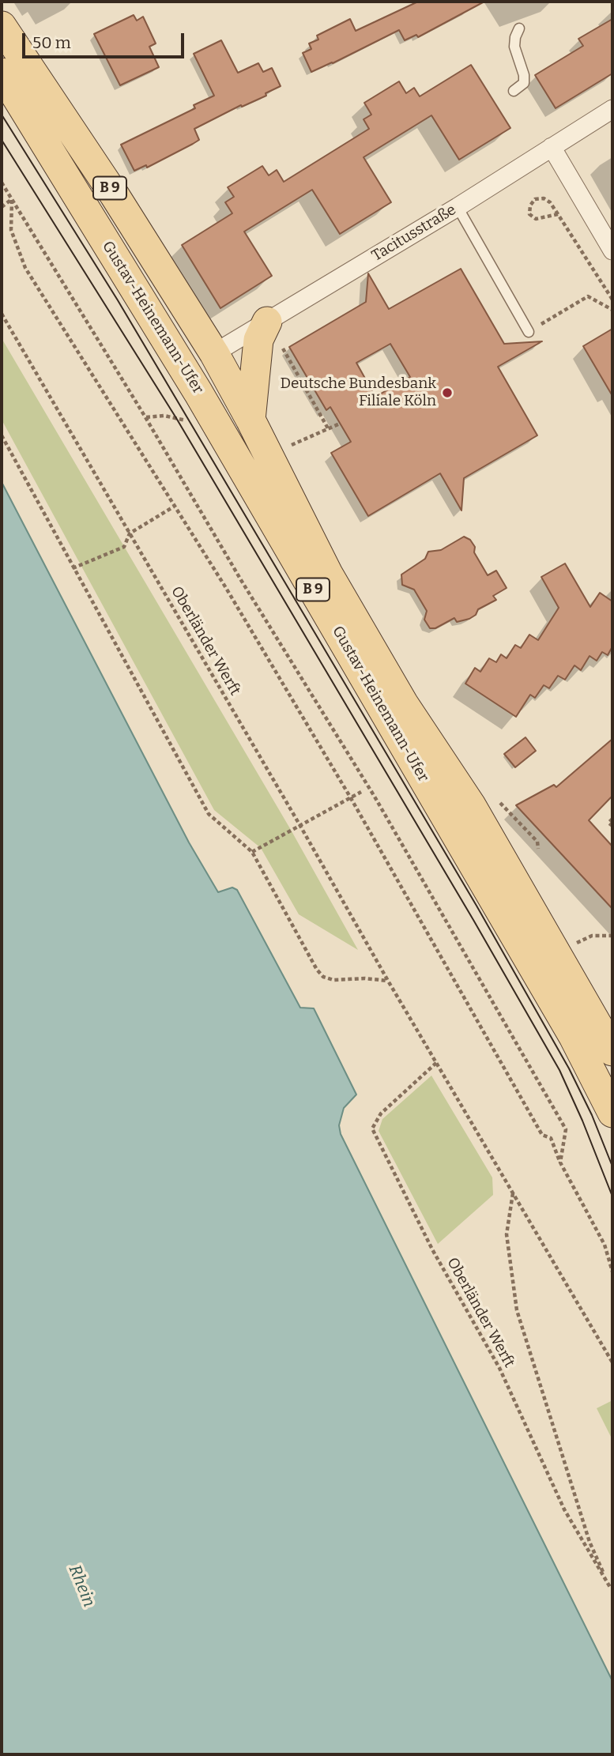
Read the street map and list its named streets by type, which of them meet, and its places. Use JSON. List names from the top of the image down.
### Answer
{
  "streets": {
    "main road": ["B 9", "Gustav-Heinemann-Ufer"],
    "street": ["Tacitusstraße"],
    "path": ["Oberländer Werft"]
  },
  "crossings": [
    ["Tacitusstraße", "Gustav-Heinemann-Ufer"]
  ],
  "water": ["Rhein"],
  "places": ["Deutsche Bundesbank Filiale Köln"],
  "scale_bar": "50 m"
}
